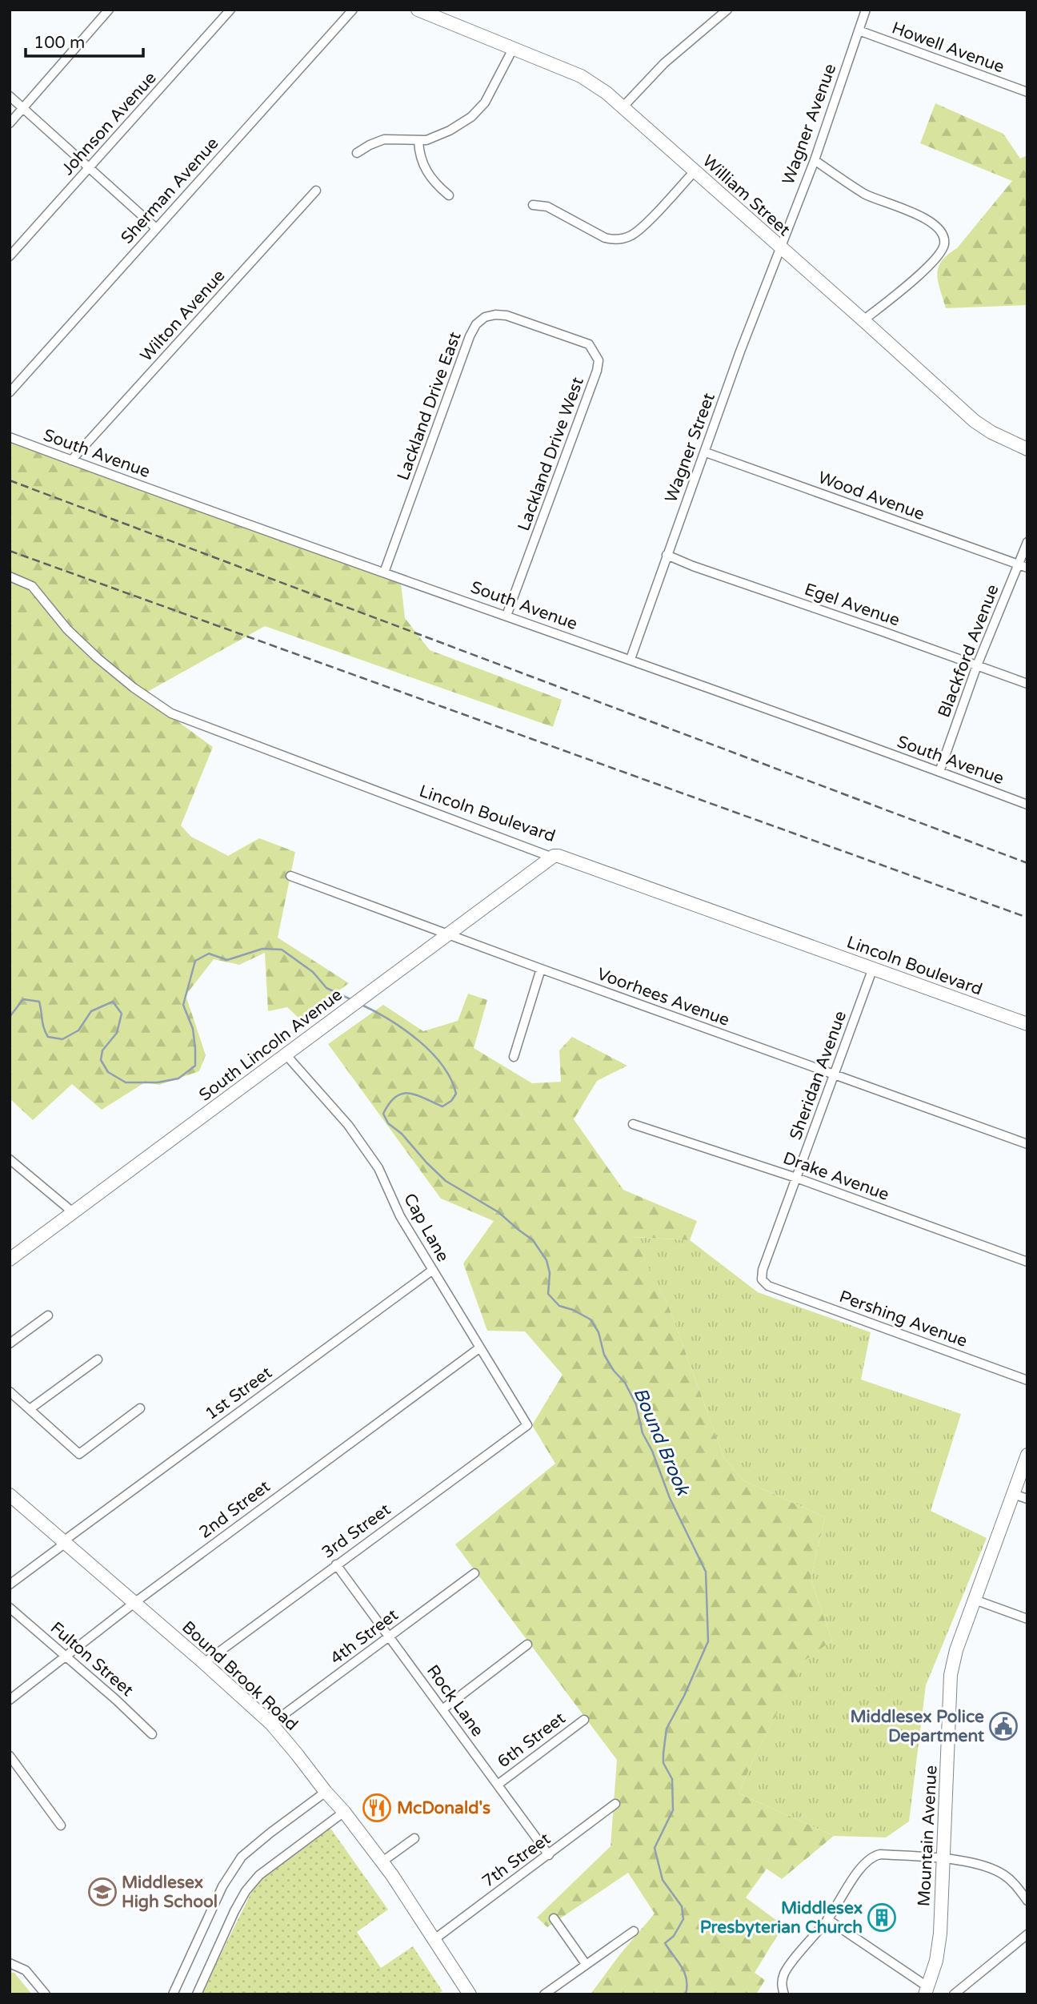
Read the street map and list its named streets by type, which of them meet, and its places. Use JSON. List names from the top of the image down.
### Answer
{
  "streets": {
    "main road": [
      "William Street",
      "Lincoln Boulevard",
      "South Lincoln Avenue",
      "Bound Brook Road",
      "Mountain Avenue"
    ],
    "street": [
      "Howell Avenue",
      "Johnson Avenue",
      "Wagner Avenue",
      "Sherman Avenue",
      "Wilton Avenue",
      "Lackland Drive East",
      "Wagner Street",
      "South Avenue",
      "Lackland Drive West",
      "Wood Avenue",
      "Egel Avenue",
      "Blackford Avenue",
      "Voorhees Avenue",
      "Sheridan Avenue",
      "Drake Avenue",
      "Cap Lane",
      "Pershing Avenue",
      "1st Street",
      "2nd Street",
      "3rd Street",
      "4th Street",
      "Fulton Street",
      "Rock Lane",
      "6th Street",
      "7th Street"
    ]
  },
  "crossings": [
    ["Howell Avenue", "Wagner Avenue"],
    ["Wagner Avenue", "William Street"],
    ["Wagner Avenue", "Wagner Street"],
    ["William Street", "Wagner Street"],
    ["Wilton Avenue", "South Avenue"],
    ["Lackland Drive East", "South Avenue"],
    ["Lackland Drive East", "Lackland Drive West"],
    ["Wagner Street", "South Avenue"],
    ["Wagner Street", "Wood Avenue"],
    ["Wagner Street", "Egel Avenue"],
    ["South Avenue", "Lackland Drive West"],
    ["South Avenue", "Blackford Avenue"],
    ["Wood Avenue", "Blackford Avenue"],
    ["Egel Avenue", "Blackford Avenue"],
    ["Lincoln Boulevard", "South Lincoln Avenue"],
    ["Lincoln Boulevard", "Sheridan Avenue"],
    ["Voorhees Avenue", "South Lincoln Avenue"],
    ["Voorhees Avenue", "Sheridan Avenue"],
    ["South Lincoln Avenue", "Cap Lane"],
    ["Sheridan Avenue", "Drake Avenue"],
    ["Sheridan Avenue", "Pershing Avenue"],
    ["Cap Lane", "1st Street"],
    ["Cap Lane", "2nd Street"],
    ["Cap Lane", "3rd Street"],
    ["1st Street", "Bound Brook Road"],
    ["2nd Street", "Fulton Street"],
    ["2nd Street", "Bound Brook Road"],
    ["3rd Street", "Bound Brook Road"],
    ["3rd Street", "Rock Lane"],
    ["4th Street", "Bound Brook Road"],
    ["4th Street", "Rock Lane"],
    ["Bound Brook Road", "7th Street"],
    ["Rock Lane", "6th Street"],
    ["Rock Lane", "7th Street"]
  ],
  "water": ["Bound Brook"],
  "places": {
    "public building": ["Middlesex Police Department"],
    "restaurant": ["McDonald's"],
    "school or university": ["Middlesex High School"],
    "building": ["Middlesex Presbyterian Church"]
  },
  "scale_bar": "100 m"
}
